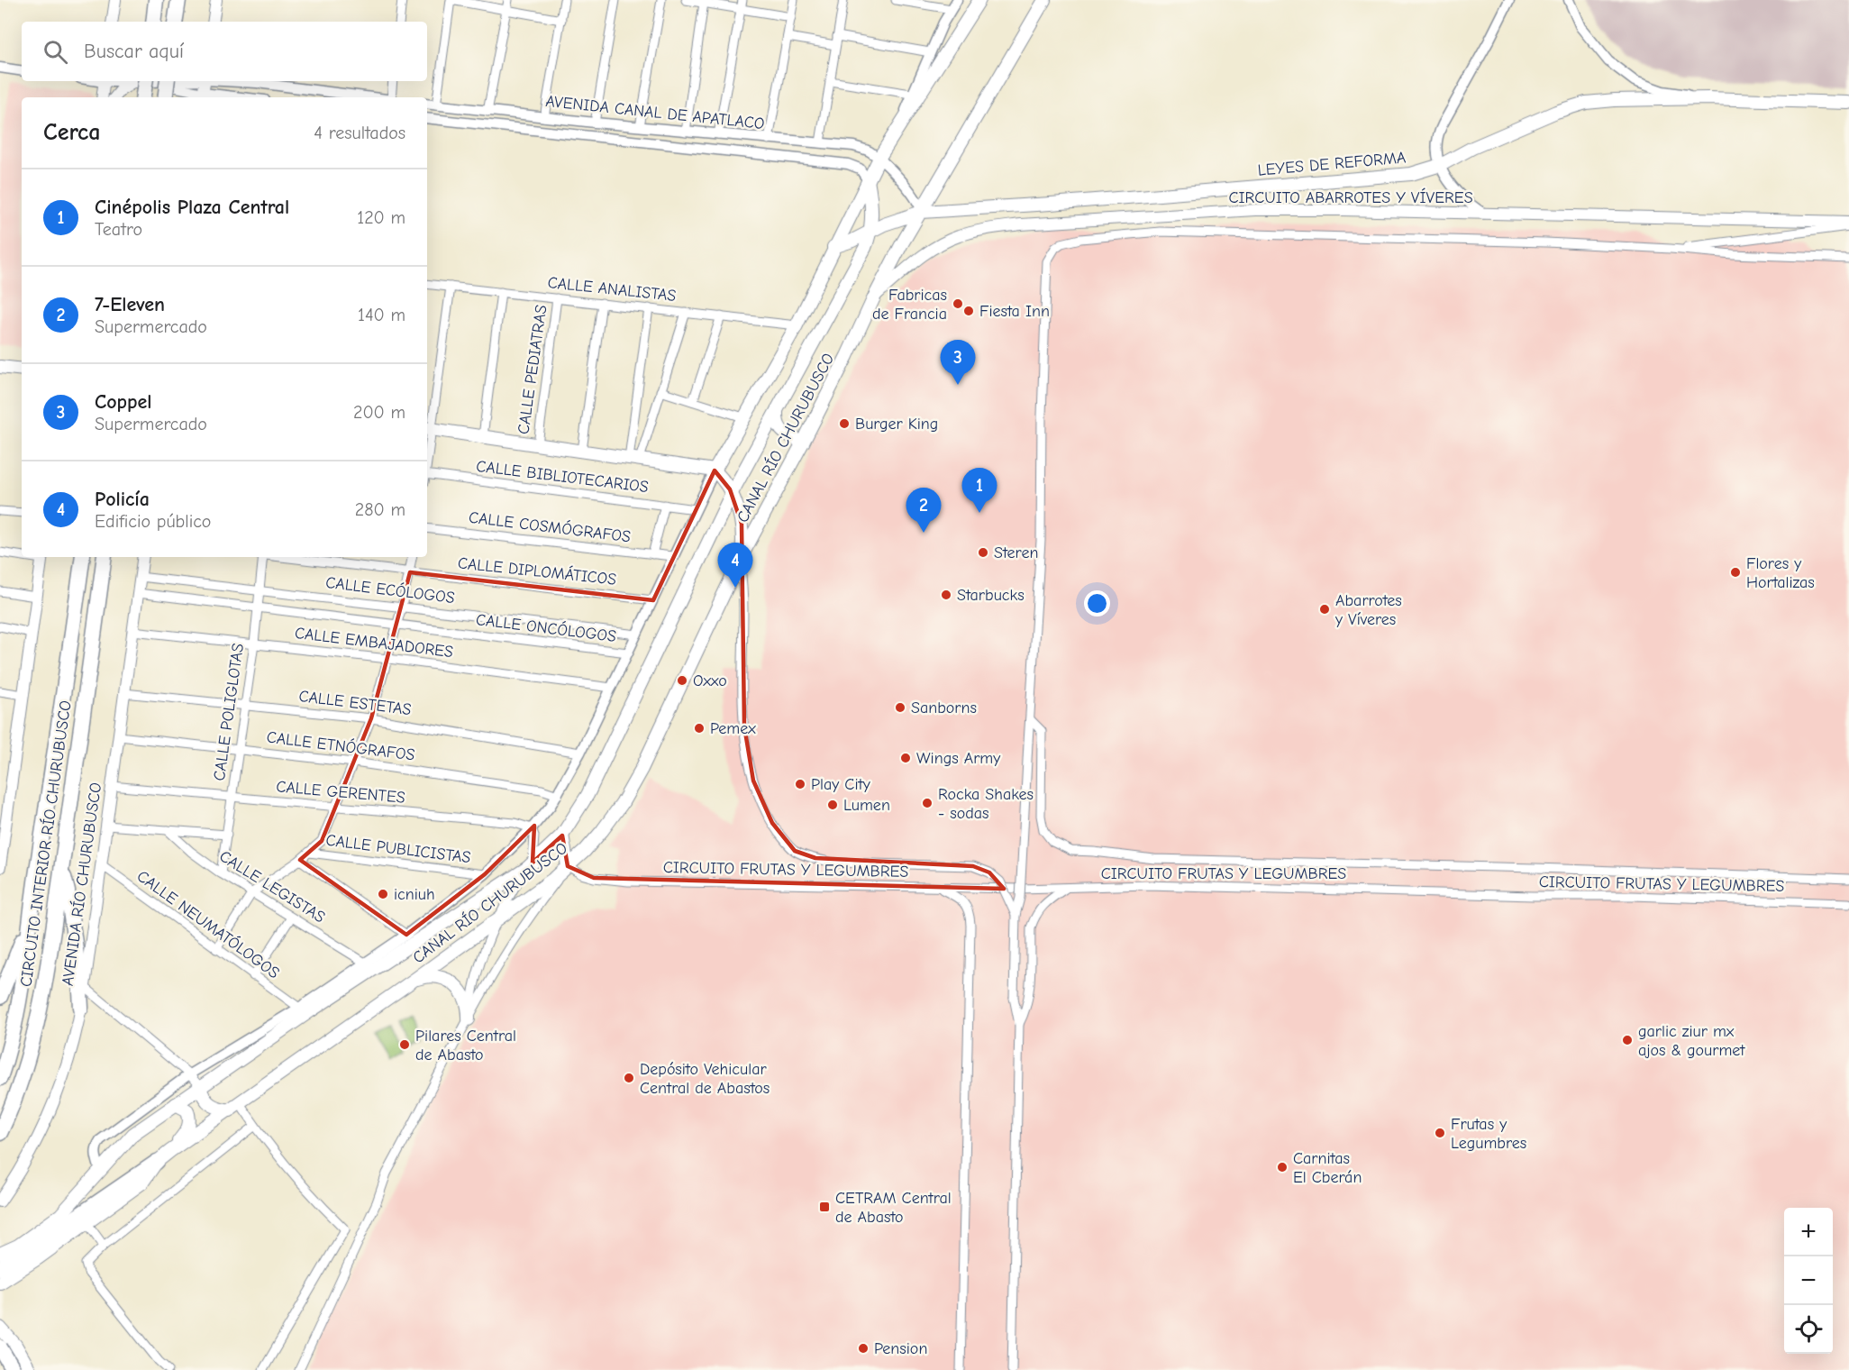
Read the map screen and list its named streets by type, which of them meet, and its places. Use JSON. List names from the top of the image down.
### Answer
{
  "streets": {
    "highway": ["CIRCUITO INTERIOR RÍO CHURUBUSCO"],
    "main road": [
      "LEYES DE REFORMA",
      "CIRCUITO ABARROTES Y VÍVERES",
      "CANAL RÍO CHURUBUSCO",
      "AVENIDA RÍO CHURUBUSCO"
    ],
    "street": [
      "AVENIDA CANAL DE APATLACO",
      "CALLE ANALISTAS",
      "CALLE PEDIATRAS",
      "CALLE BIBLIOTECARIOS",
      "CALLE COSMÓGRAFOS",
      "CALLE DIPLOMÁTICOS",
      "CALLE ECÓLOGOS",
      "CALLE ONCÓLOGOS",
      "CALLE EMBAJADORES",
      "CALLE ESTETAS",
      "CALLE POLIGLOTAS",
      "CALLE ETNÓGRAFOS",
      "CALLE GERENTES",
      "CALLE PUBLICISTAS",
      "CIRCUITO FRUTAS Y LEGUMBRES",
      "CALLE LEGISTAS",
      "CALLE NEUMATÓLOGOS"
    ]
  },
  "crossings": [
    ["AVENIDA CANAL DE APATLACO", "LEYES DE REFORMA"],
    ["AVENIDA CANAL DE APATLACO", "CANAL RÍO CHURUBUSCO"],
    ["LEYES DE REFORMA", "CANAL RÍO CHURUBUSCO"],
    ["CIRCUITO ABARROTES Y VÍVERES", "CANAL RÍO CHURUBUSCO"],
    ["CALLE ANALISTAS", "CALLE PEDIATRAS"],
    ["CALLE ANALISTAS", "CANAL RÍO CHURUBUSCO"],
    ["CANAL RÍO CHURUBUSCO", "CALLE BIBLIOTECARIOS"],
    ["CANAL RÍO CHURUBUSCO", "CALLE COSMÓGRAFOS"],
    ["CANAL RÍO CHURUBUSCO", "CALLE DIPLOMÁTICOS"],
    ["CANAL RÍO CHURUBUSCO", "CALLE ECÓLOGOS"],
    ["CANAL RÍO CHURUBUSCO", "CALLE ONCÓLOGOS"],
    ["CANAL RÍO CHURUBUSCO", "CALLE EMBAJADORES"],
    ["CANAL RÍO CHURUBUSCO", "CALLE ESTETAS"],
    ["CANAL RÍO CHURUBUSCO", "CALLE ETNÓGRAFOS"],
    ["CANAL RÍO CHURUBUSCO", "CALLE GERENTES"],
    ["CANAL RÍO CHURUBUSCO", "CALLE PUBLICISTAS"],
    ["CANAL RÍO CHURUBUSCO", "CIRCUITO FRUTAS Y LEGUMBRES"],
    ["CANAL RÍO CHURUBUSCO", "CALLE LEGISTAS"],
    ["CANAL RÍO CHURUBUSCO", "CALLE NEUMATÓLOGOS"],
    ["CALLE ECÓLOGOS", "CALLE POLIGLOTAS"],
    ["CALLE ECÓLOGOS", "AVENIDA RÍO CHURUBUSCO"],
    ["CALLE ONCÓLOGOS", "CALLE POLIGLOTAS"],
    ["CALLE ONCÓLOGOS", "AVENIDA RÍO CHURUBUSCO"],
    ["CALLE EMBAJADORES", "CALLE POLIGLOTAS"],
    ["CALLE EMBAJADORES", "AVENIDA RÍO CHURUBUSCO"],
    ["CALLE ESTETAS", "CALLE POLIGLOTAS"],
    ["CALLE ESTETAS", "AVENIDA RÍO CHURUBUSCO"],
    ["CALLE POLIGLOTAS", "CALLE ETNÓGRAFOS"],
    ["CALLE POLIGLOTAS", "CALLE GERENTES"],
    ["CALLE POLIGLOTAS", "CALLE LEGISTAS"],
    ["CALLE ETNÓGRAFOS", "AVENIDA RÍO CHURUBUSCO"],
    ["CALLE GERENTES", "AVENIDA RÍO CHURUBUSCO"],
    ["AVENIDA RÍO CHURUBUSCO", "CALLE NEUMATÓLOGOS"]
  ],
  "places": {
    "other": [
      "Fabricas de Francia",
      "Fiesta Inn",
      "Burger King",
      "Steren",
      "Flores y Hortalizas",
      "Starbucks",
      "Abarrotes y Víveres",
      "Oxxo",
      "Sanborns",
      "Pemex",
      "Wings Army",
      "Play City",
      "Rocka Shakes - sodas",
      "Lumen",
      "icniuh",
      "garlic ziur mx ajos & gourmet",
      "Pilares Central de Abasto",
      "Depósito Vehicular Central de Abastos",
      "Frutas y Legumbres",
      "Carnitas El Cberán",
      "Pension"
    ],
    "transit": ["CETRAM Central de Abasto"]
  },
  "page": {
    "search": "Buscar aquí",
    "heading": ["Cerca", "4 resultados"],
    "list": [
      {
        "mark": "1",
        "name": "Cinépolis Plaza Central",
        "note": "Teatro",
        "value": "120 m"
      },
      {
        "mark": "2",
        "name": "7-Eleven",
        "note": "Supermercado",
        "value": "140 m"
      },
      {
        "mark": "3",
        "name": "Coppel",
        "note": "Supermercado",
        "value": "200 m"
      },
      {
        "mark": "4",
        "name": "Policía",
        "note": "Edificio público",
        "value": "280 m"
      }
    ],
    "pins": [
      "3",
      "1",
      "2",
      "4"
    ],
    "map_buttons": ["+", "−"]
  }
}
